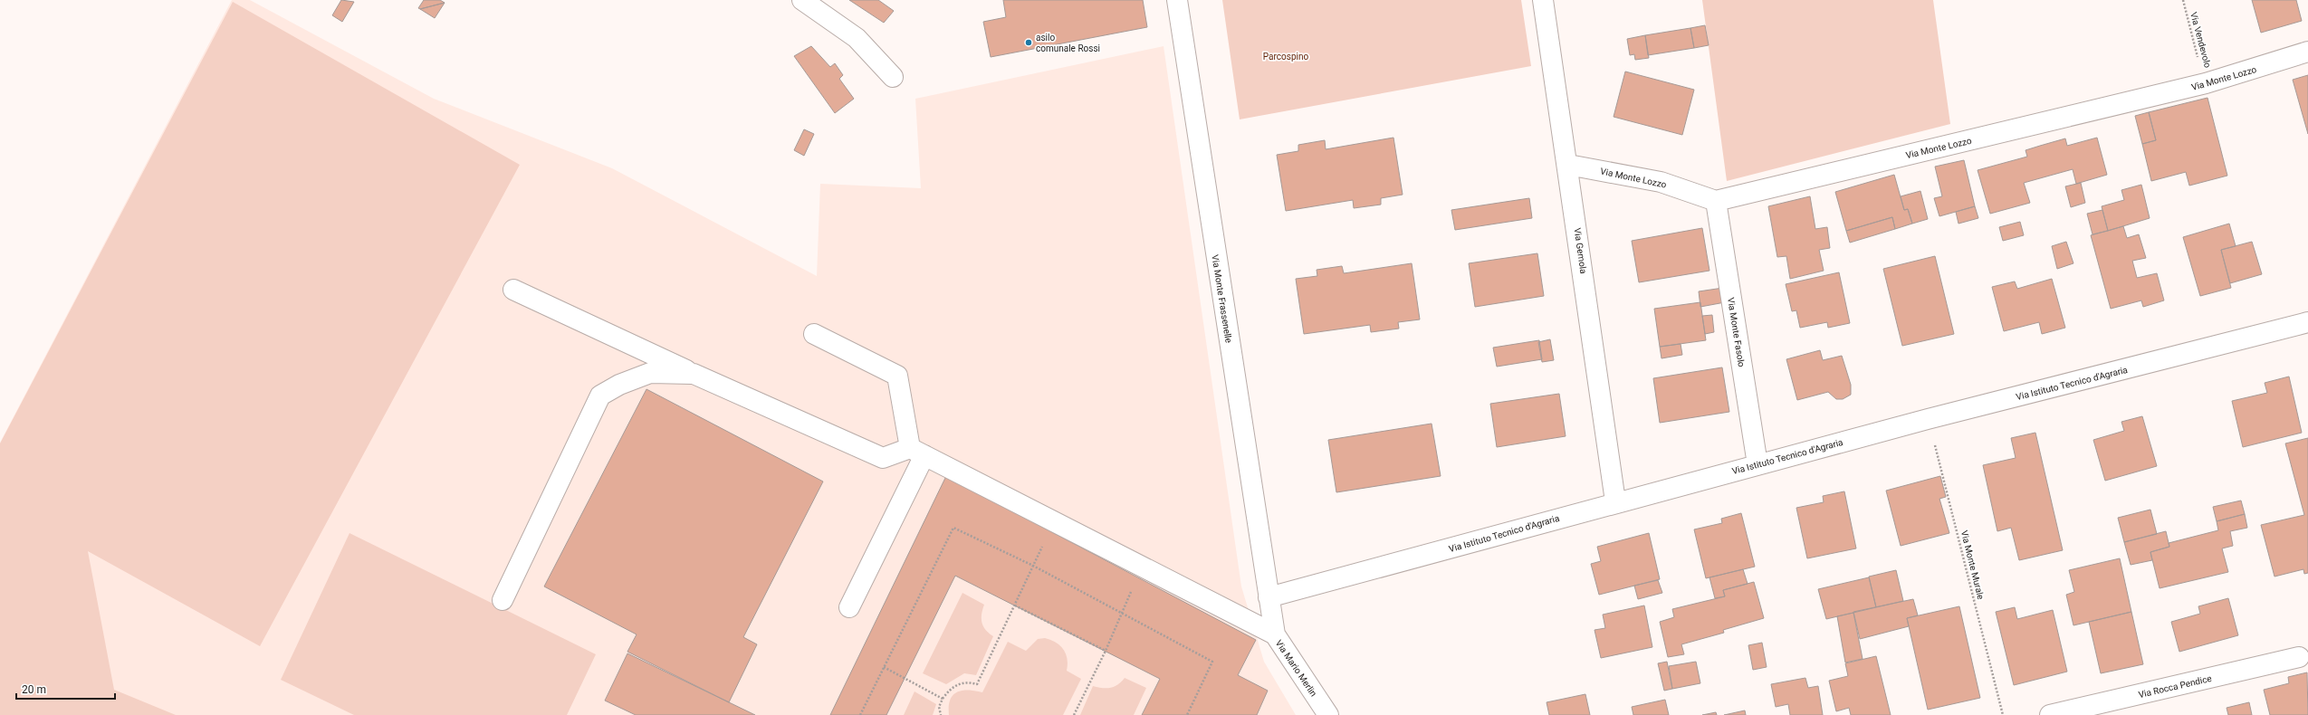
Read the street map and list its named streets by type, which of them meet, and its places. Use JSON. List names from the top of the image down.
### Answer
{
  "streets": {
    "street": [
      "Via Monte Lozzo",
      "Via Gemola",
      "Via Monte Frassenelle",
      "Via Monte Fasolo",
      "Via Istituto Tecnico d'Agraria",
      "Via Mario Merlin",
      "Via Rocca Pendice"
    ],
    "path": ["Via Vendevolo", "Via Monte Murale"]
  },
  "crossings": [
    ["Via Vendevolo", "Via Monte Lozzo"],
    ["Via Monte Lozzo", "Via Gemola"],
    ["Via Monte Lozzo", "Via Monte Fasolo"],
    ["Via Gemola", "Via Istituto Tecnico d'Agraria"],
    ["Via Monte Frassenelle", "Via Istituto Tecnico d'Agraria"],
    ["Via Monte Frassenelle", "Via Mario Merlin"],
    ["Via Monte Fasolo", "Via Istituto Tecnico d'Agraria"],
    ["Via Istituto Tecnico d'Agraria", "Via Monte Murale"],
    ["Via Istituto Tecnico d'Agraria", "Via Mario Merlin"]
  ],
  "parks": ["Parcospino"],
  "places": ["asilo comunale Rossi"],
  "scale_bar": "20 m"
}
